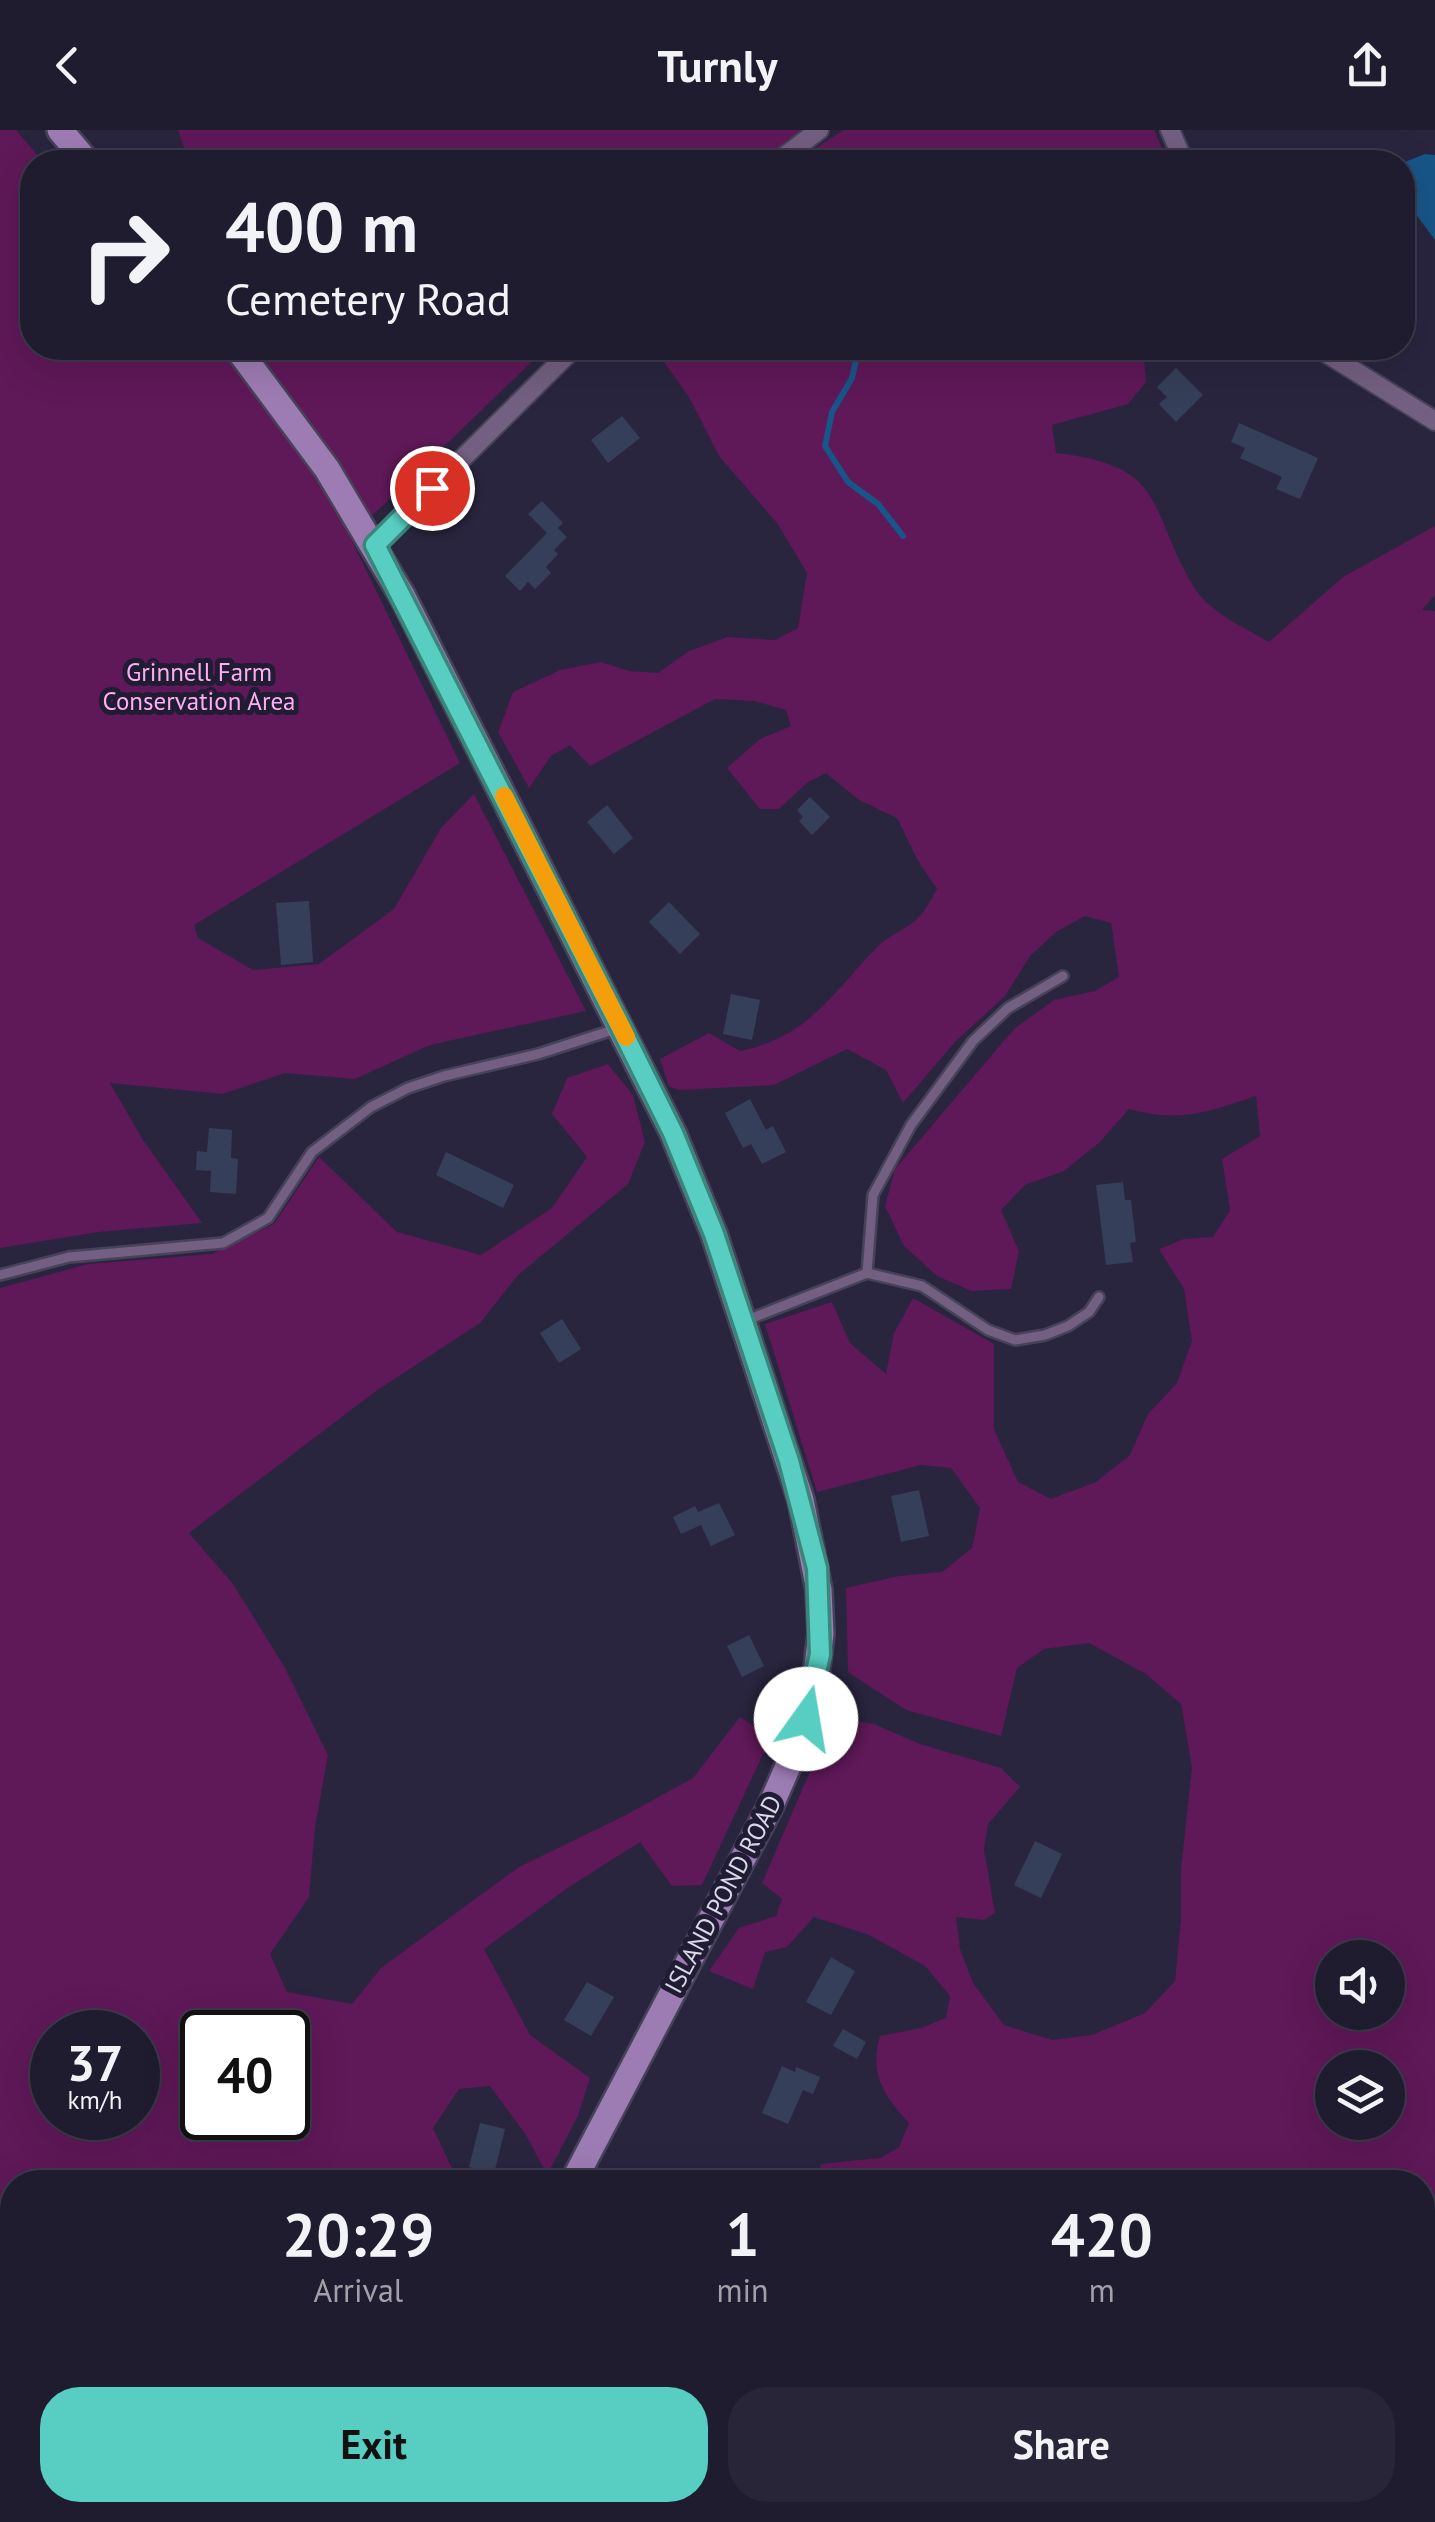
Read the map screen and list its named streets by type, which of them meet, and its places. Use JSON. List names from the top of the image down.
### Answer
{
  "streets": {
    "street": ["ISLAND POND ROAD"]
  },
  "parks": ["Grinnell Farm Conservation Area"],
  "page": {
    "header": "Turnly",
    "turn": ["400 m", "Cemetery Road"],
    "speed": "37 km/h",
    "limit": "40",
    "eta": [
      "20:29",
      "Arrival",
      "1",
      "min",
      "420",
      "m"
    ],
    "buttons": ["Exit", "Share"]
  }
}
